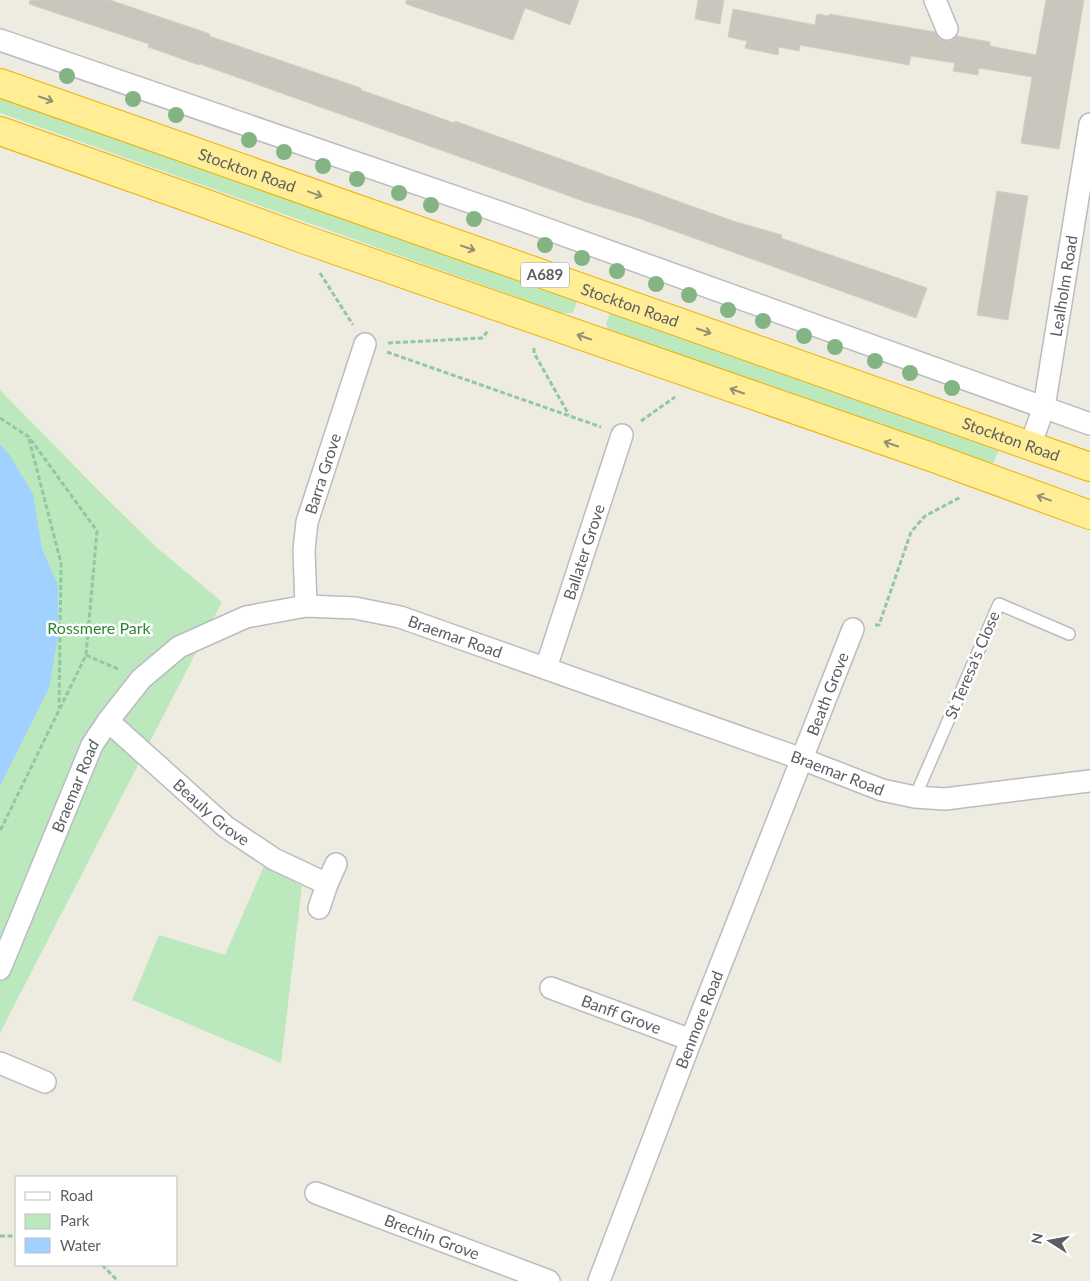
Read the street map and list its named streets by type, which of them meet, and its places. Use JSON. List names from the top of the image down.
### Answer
{
  "streets": {
    "highway": ["Stockton Road", "A689"],
    "street": [
      "Lealholm Road",
      "Barra Grove",
      "Ballater Grove",
      "Braemar Road",
      "Beath Grove",
      "Beauly Grove",
      "Banff Grove",
      "Benmore Road",
      "Brechin Grove"
    ],
    "lane": ["St Teresa's Close"]
  },
  "crossings": [
    ["Stockton Road", "Lealholm Road"],
    ["Barra Grove", "Braemar Road"],
    ["Ballater Grove", "Braemar Road"],
    ["Braemar Road", "St Teresa's Close"],
    ["Braemar Road", "Beath Grove"],
    ["Braemar Road", "Beauly Grove"],
    ["Braemar Road", "Benmore Road"],
    ["Beath Grove", "Benmore Road"],
    ["Banff Grove", "Benmore Road"]
  ],
  "parks": ["Rossmere Park"],
  "legend": ["Road", "Park", "Water"],
  "north": "left"
}
